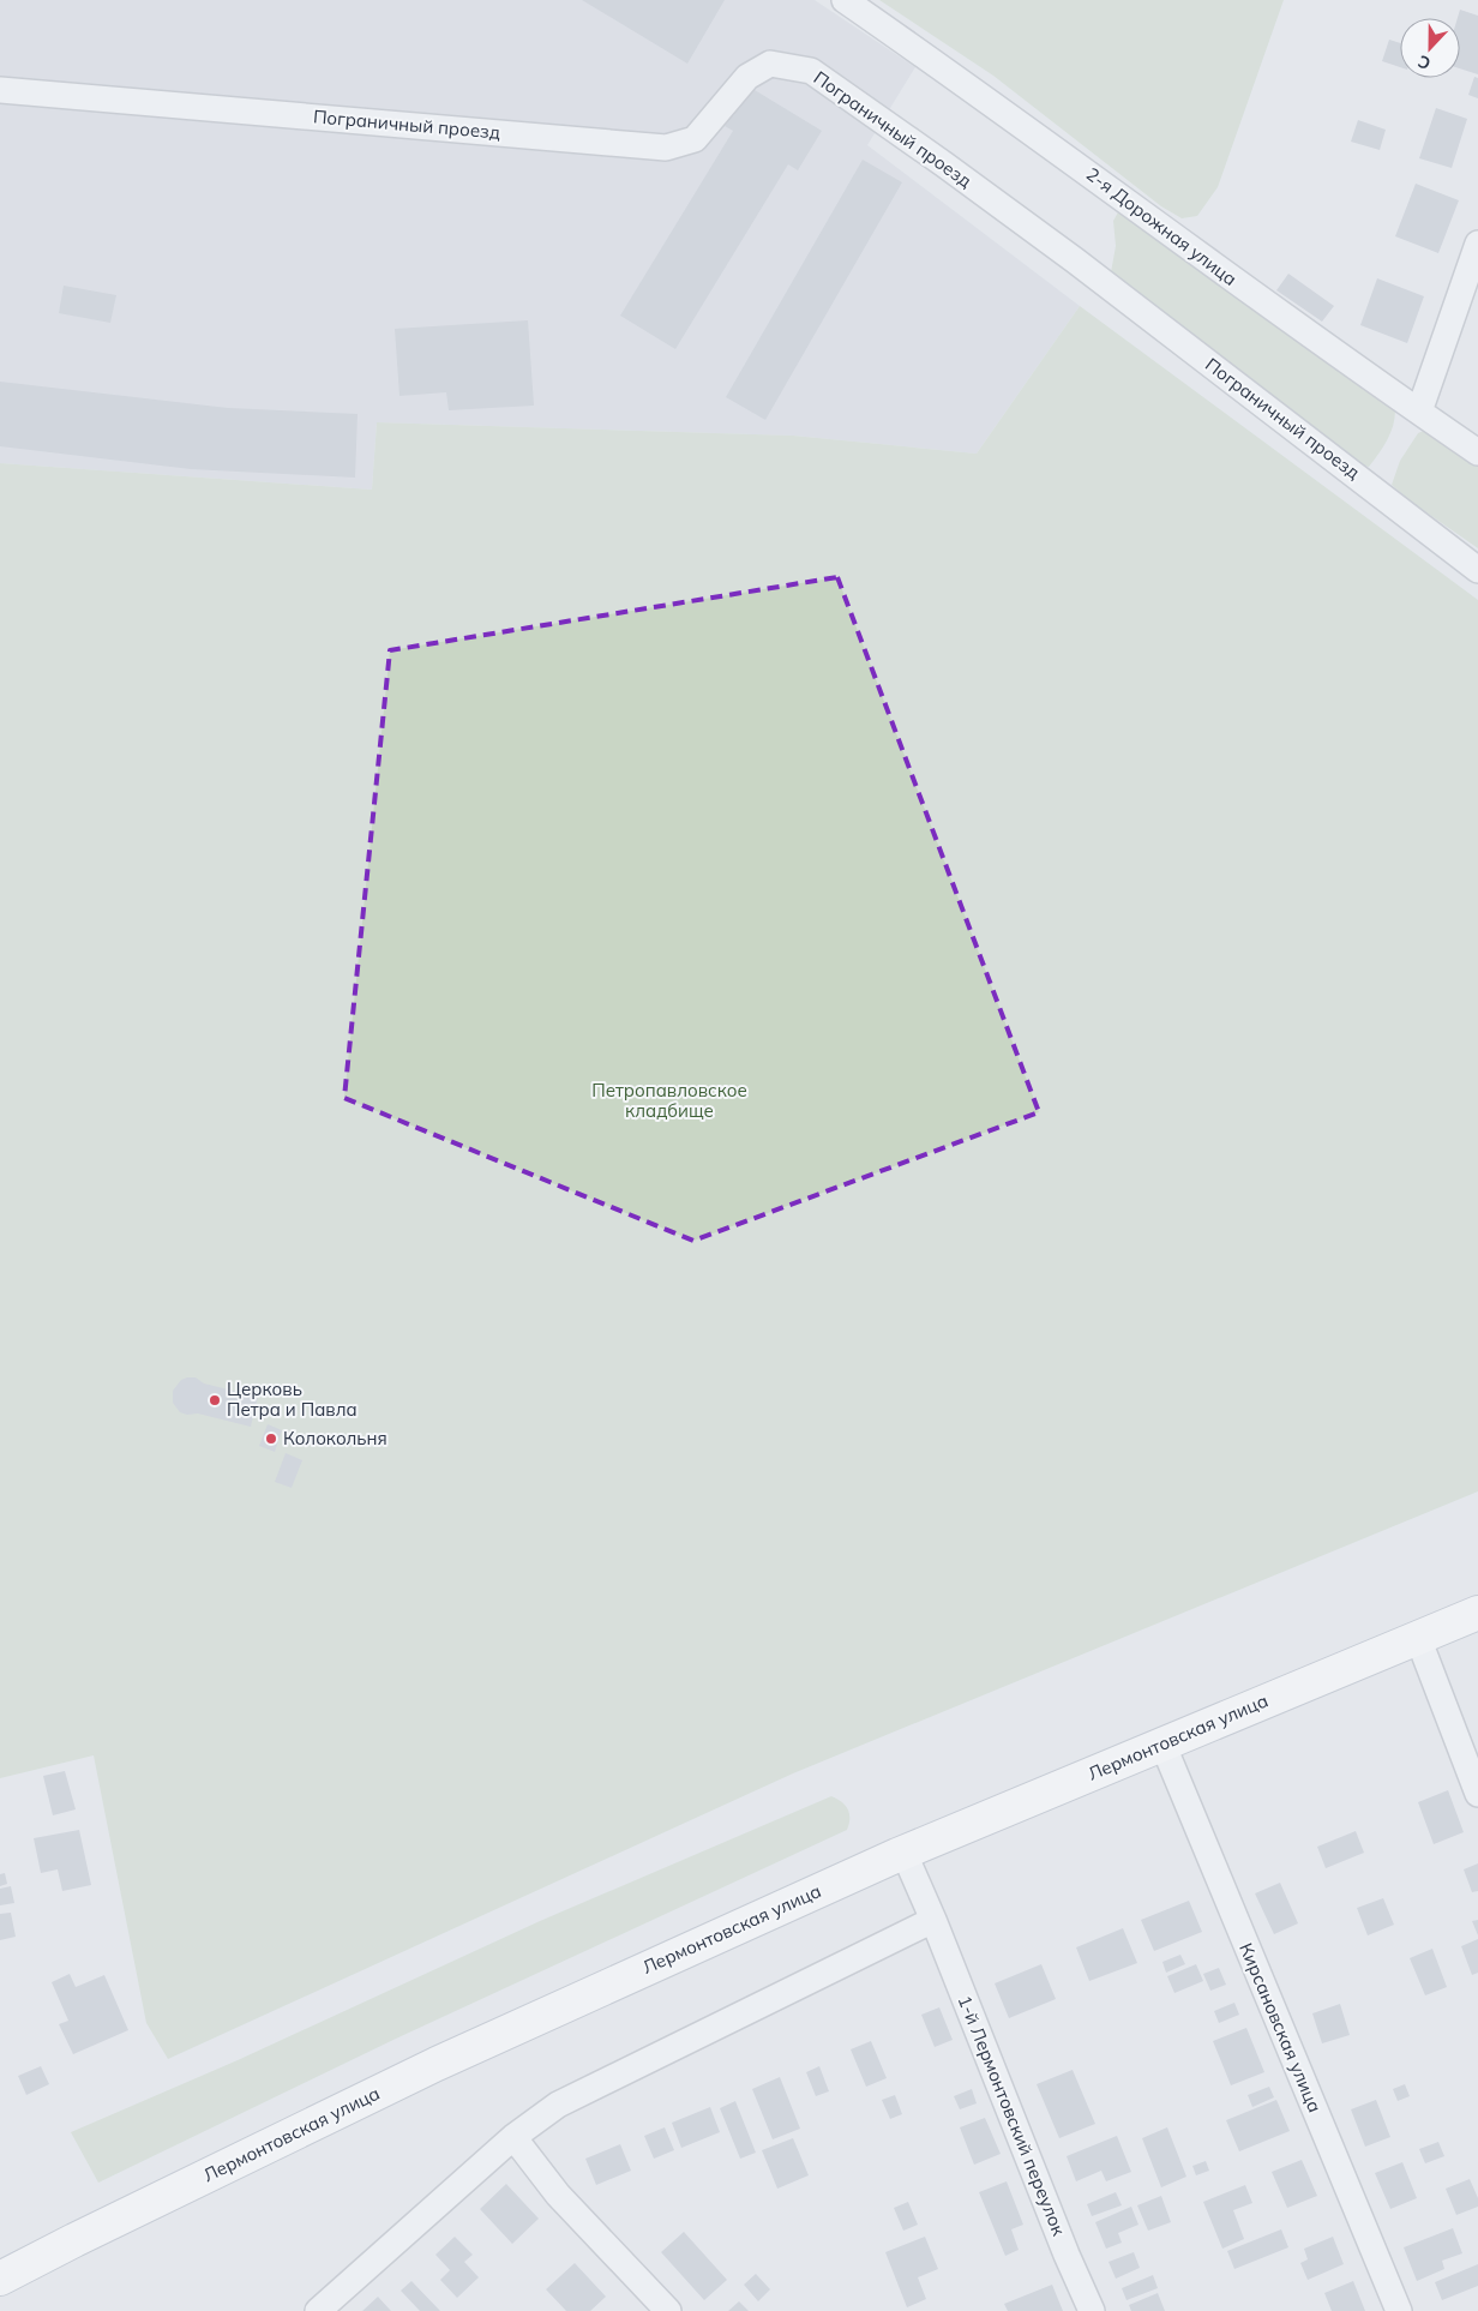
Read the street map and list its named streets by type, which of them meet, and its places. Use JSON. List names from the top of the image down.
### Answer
{
  "streets": {
    "main road": ["Лермонтовская улица"],
    "street": [
      "Пограничный проезд",
      "2-я Дорожная улица",
      "Кирсановская улица",
      "1-й Лермонтовский переулок"
    ]
  },
  "crossings": [
    ["Лермонтовская улица", "Кирсановская улица"],
    ["Лермонтовская улица", "1-й Лермонтовский переулок"]
  ],
  "parks": ["Петропавловское кладбище"],
  "places": ["Церковь Петра и Павла", "Колокольня"],
  "north": "bottom"
}
